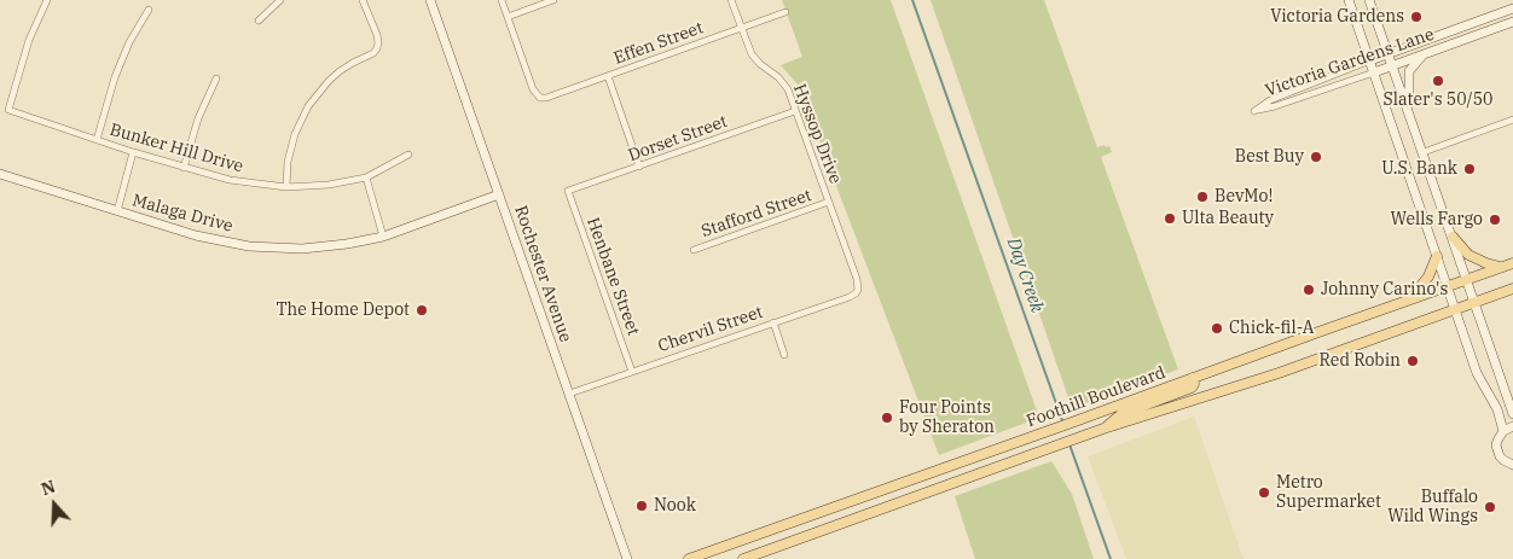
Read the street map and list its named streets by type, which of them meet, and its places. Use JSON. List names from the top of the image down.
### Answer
{
  "streets": {
    "main road": [
      "Victoria Gardens Lane",
      "Malaga Drive",
      "Rochester Avenue",
      "Foothill Boulevard"
    ],
    "street": [
      "Effen Street",
      "Hyssop Drive",
      "Dorset Street",
      "Bunker Hill Drive",
      "Stafford Street",
      "Henbane Street",
      "Chervil Street"
    ]
  },
  "crossings": [
    ["Effen Street", "Hyssop Drive"],
    ["Hyssop Drive", "Dorset Street"],
    ["Hyssop Drive", "Stafford Street"],
    ["Hyssop Drive", "Chervil Street"],
    ["Dorset Street", "Henbane Street"],
    ["Malaga Drive", "Rochester Avenue"],
    ["Rochester Avenue", "Chervil Street"],
    ["Henbane Street", "Chervil Street"]
  ],
  "water": ["Day Creek"],
  "places": [
    "Victoria Gardens",
    "Slater's 50/50",
    "Best Buy",
    "U.S. Bank",
    "BevMo!",
    "Ulta Beauty",
    "Wells Fargo",
    "Johnny Carino's",
    "The Home Depot",
    "Chick-fil-A",
    "Red Robin",
    "Four Points by Sheraton",
    "Metro Supermarket",
    "Nook",
    "Buffalo Wild Wings"
  ],
  "north": "top"
}
